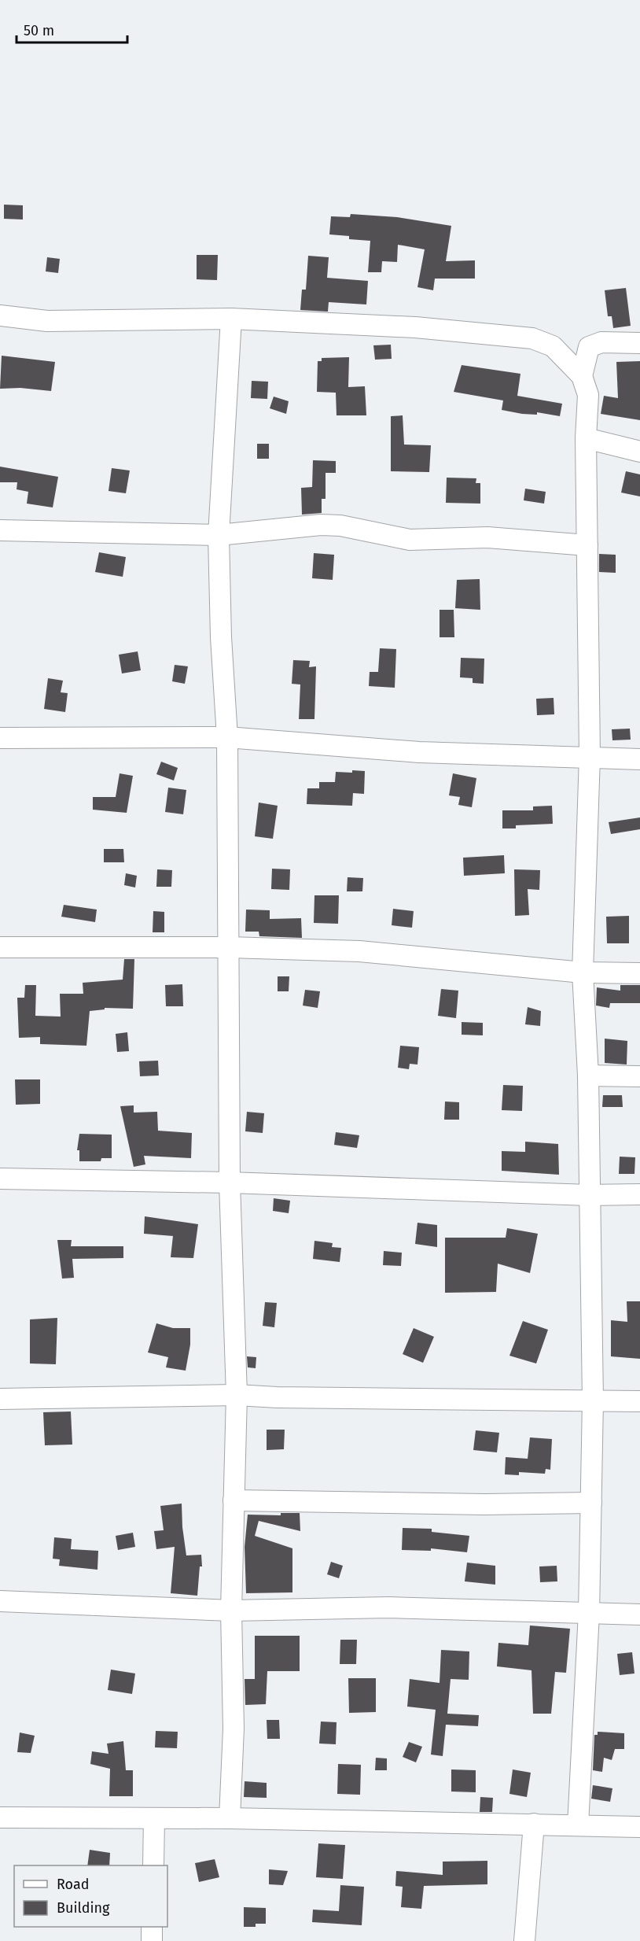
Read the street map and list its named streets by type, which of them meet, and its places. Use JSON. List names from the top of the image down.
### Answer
{
  "legend": ["Road", "Building"],
  "scale_bar": "50 m"
}
